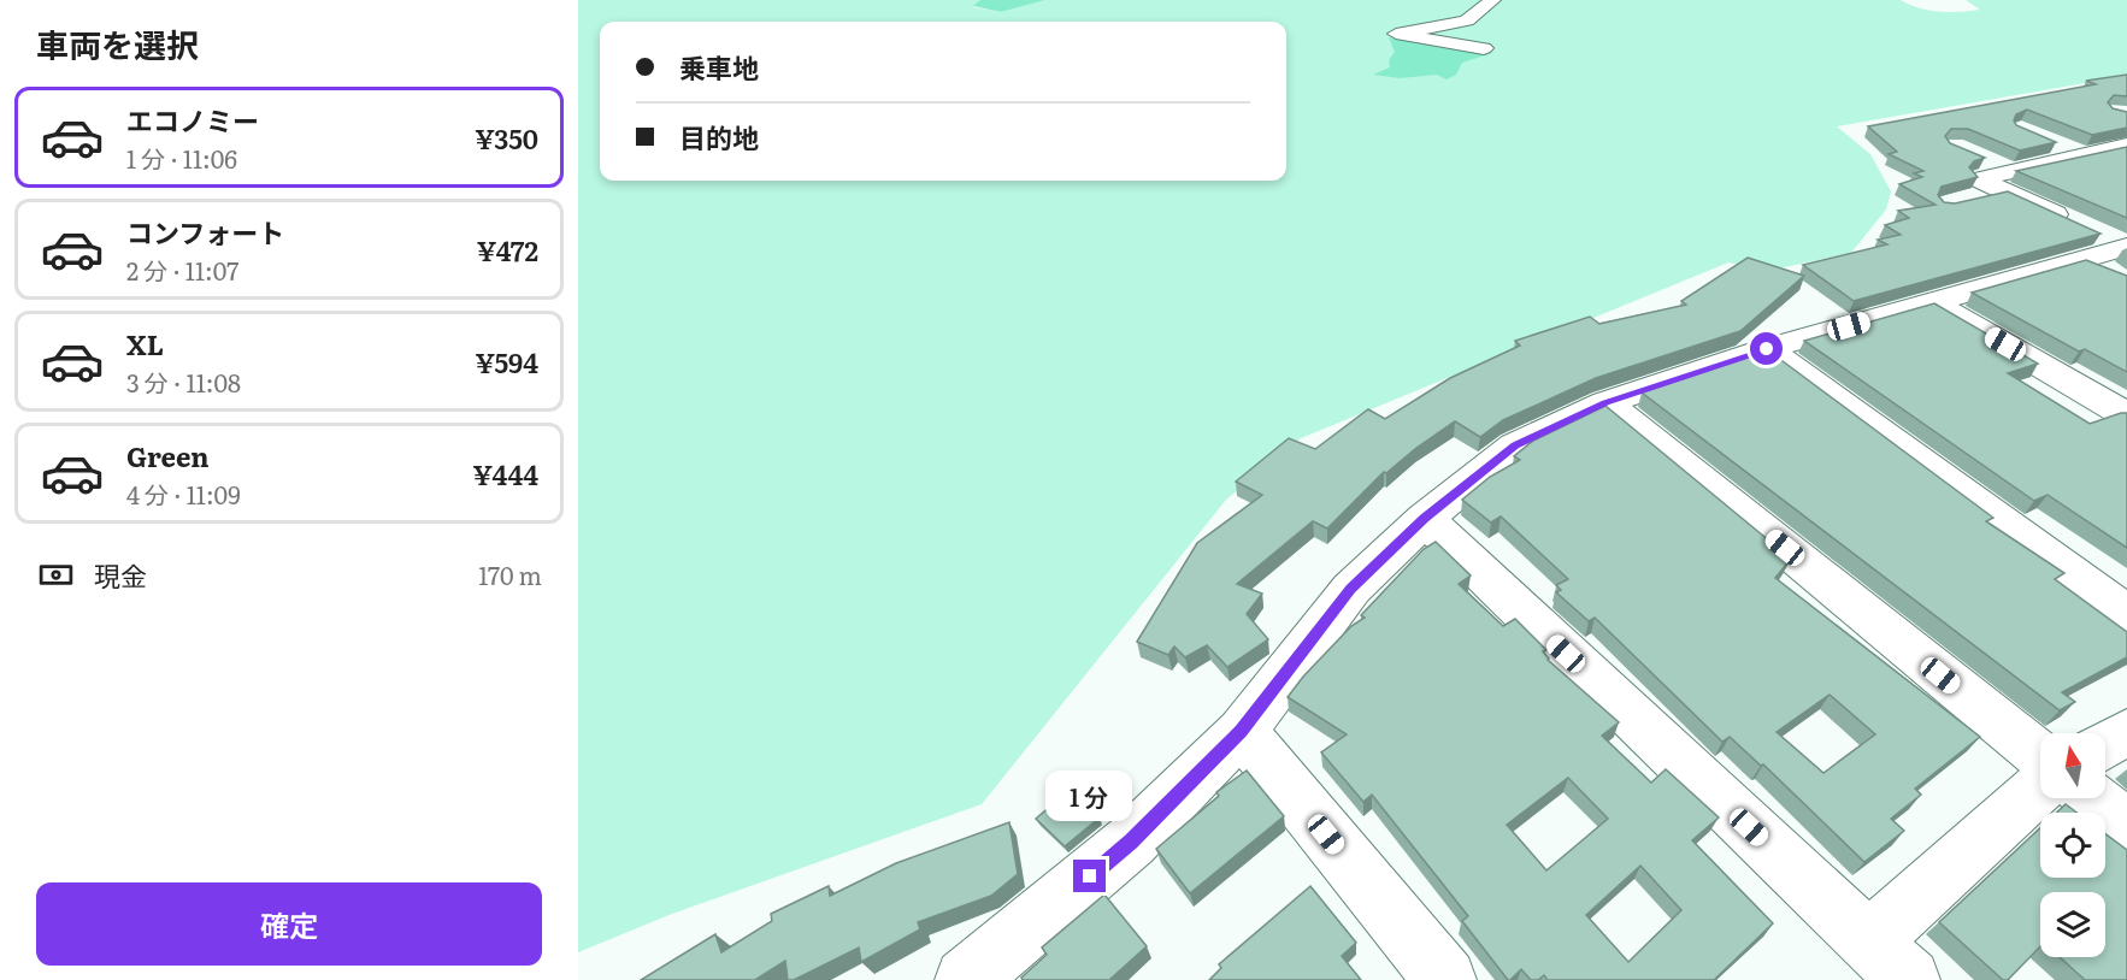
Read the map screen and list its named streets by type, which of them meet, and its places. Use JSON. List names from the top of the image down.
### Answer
{
  "north": "top",
  "page": {
    "heading": "車両を選択",
    "banner": ["乗車地", "目的地"],
    "list": [
      {
        "name": "エコノミー",
        "note": "1 分 · 11:06",
        "value": "¥350"
      },
      {
        "name": "コンフォート",
        "note": "2 分 · 11:07",
        "value": "¥472"
      },
      {
        "name": "XL",
        "note": "3 分 · 11:08",
        "value": "¥594"
      },
      {
        "name": "Green",
        "note": "4 分 · 11:09",
        "value": "¥444"
      }
    ],
    "pay": ["現金", "170 m"],
    "bubble": "1 分",
    "buttons": "確定"
  }
}
